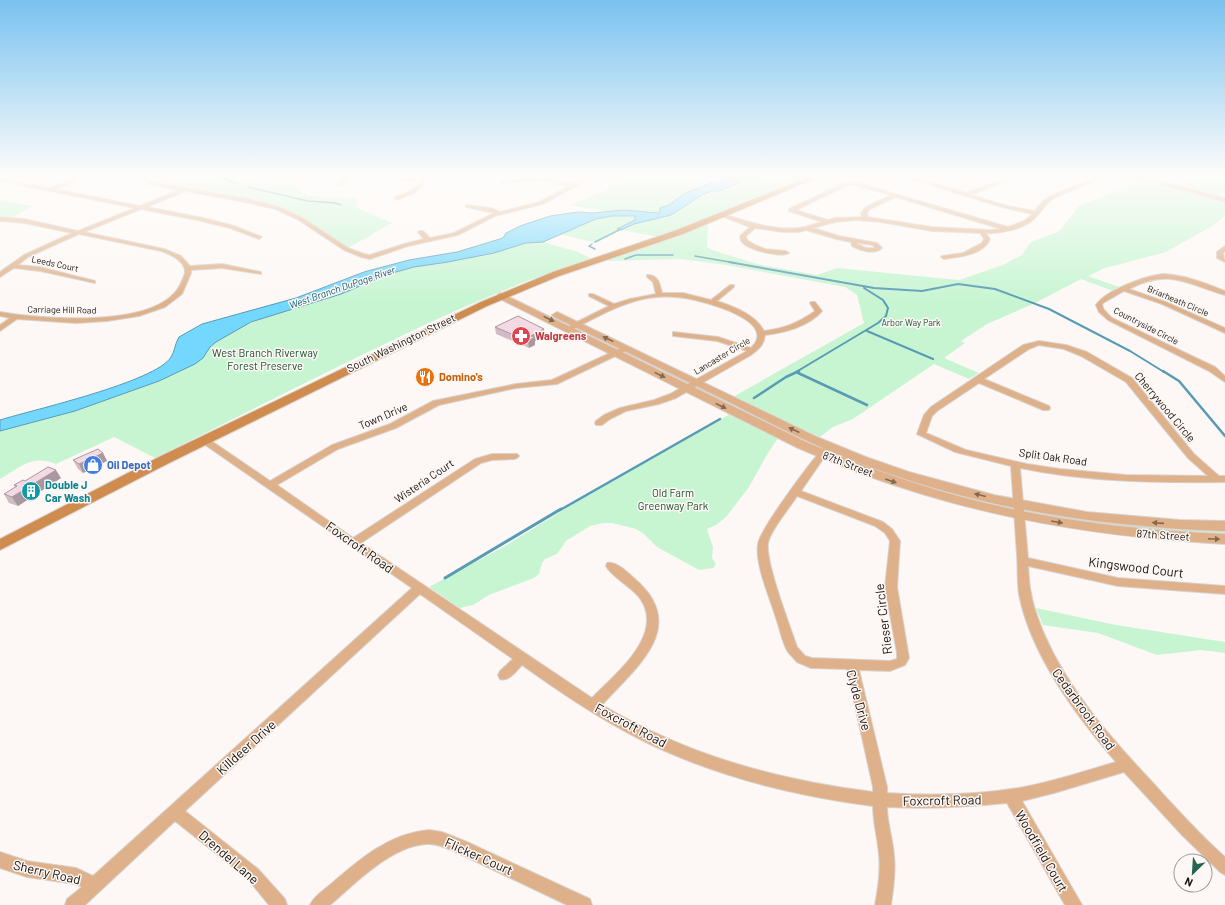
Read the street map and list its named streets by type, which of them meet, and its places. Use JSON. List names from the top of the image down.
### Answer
{
  "streets": {
    "main road": ["South Washington Street"],
    "street": [
      "Leeds Court",
      "Briarheath Circle",
      "Carriage Hill Road",
      "Countryside Circle",
      "Lancaster Circle",
      "Cherrywood Circle",
      "Town Drive",
      "Split Oak Road",
      "87th Street",
      "Wisteria Court",
      "Foxcroft Road",
      "Kingswood Court",
      "Rieser Circle",
      "Clyde Drive",
      "Cedarbrook Road",
      "Killdeer Drive",
      "Woodfield Court",
      "Flicker Court",
      "Drendel Lane",
      "Sherry Road"
    ]
  },
  "crossings": [
    ["Briarheath Circle", "Countryside Circle"],
    ["South Washington Street", "87th Street"],
    ["South Washington Street", "Foxcroft Road"],
    ["Lancaster Circle", "87th Street"],
    ["Cherrywood Circle", "Split Oak Road"],
    ["Town Drive", "87th Street"],
    ["Town Drive", "Foxcroft Road"],
    ["Split Oak Road", "Cedarbrook Road"],
    ["87th Street", "Clyde Drive"],
    ["87th Street", "Cedarbrook Road"],
    ["Wisteria Court", "Foxcroft Road"],
    ["Foxcroft Road", "Clyde Drive"],
    ["Foxcroft Road", "Cedarbrook Road"],
    ["Foxcroft Road", "Killdeer Drive"],
    ["Foxcroft Road", "Woodfield Court"],
    ["Kingswood Court", "Cedarbrook Road"],
    ["Rieser Circle", "Clyde Drive"],
    ["Killdeer Drive", "Drendel Lane"],
    ["Killdeer Drive", "Sherry Road"]
  ],
  "water": ["West Branch DuPage River"],
  "parks": ["Arbor Way Park", "West Branch Riverway Forest Preserve", "Old Farm Greenway Park"],
  "places": {
    "pharmacy": ["Walgreens"],
    "restaurant": ["Domino's"],
    "shop": ["Oil Depot"],
    "building": ["Double J Car Wash"]
  },
  "north": "bottom left"
}
